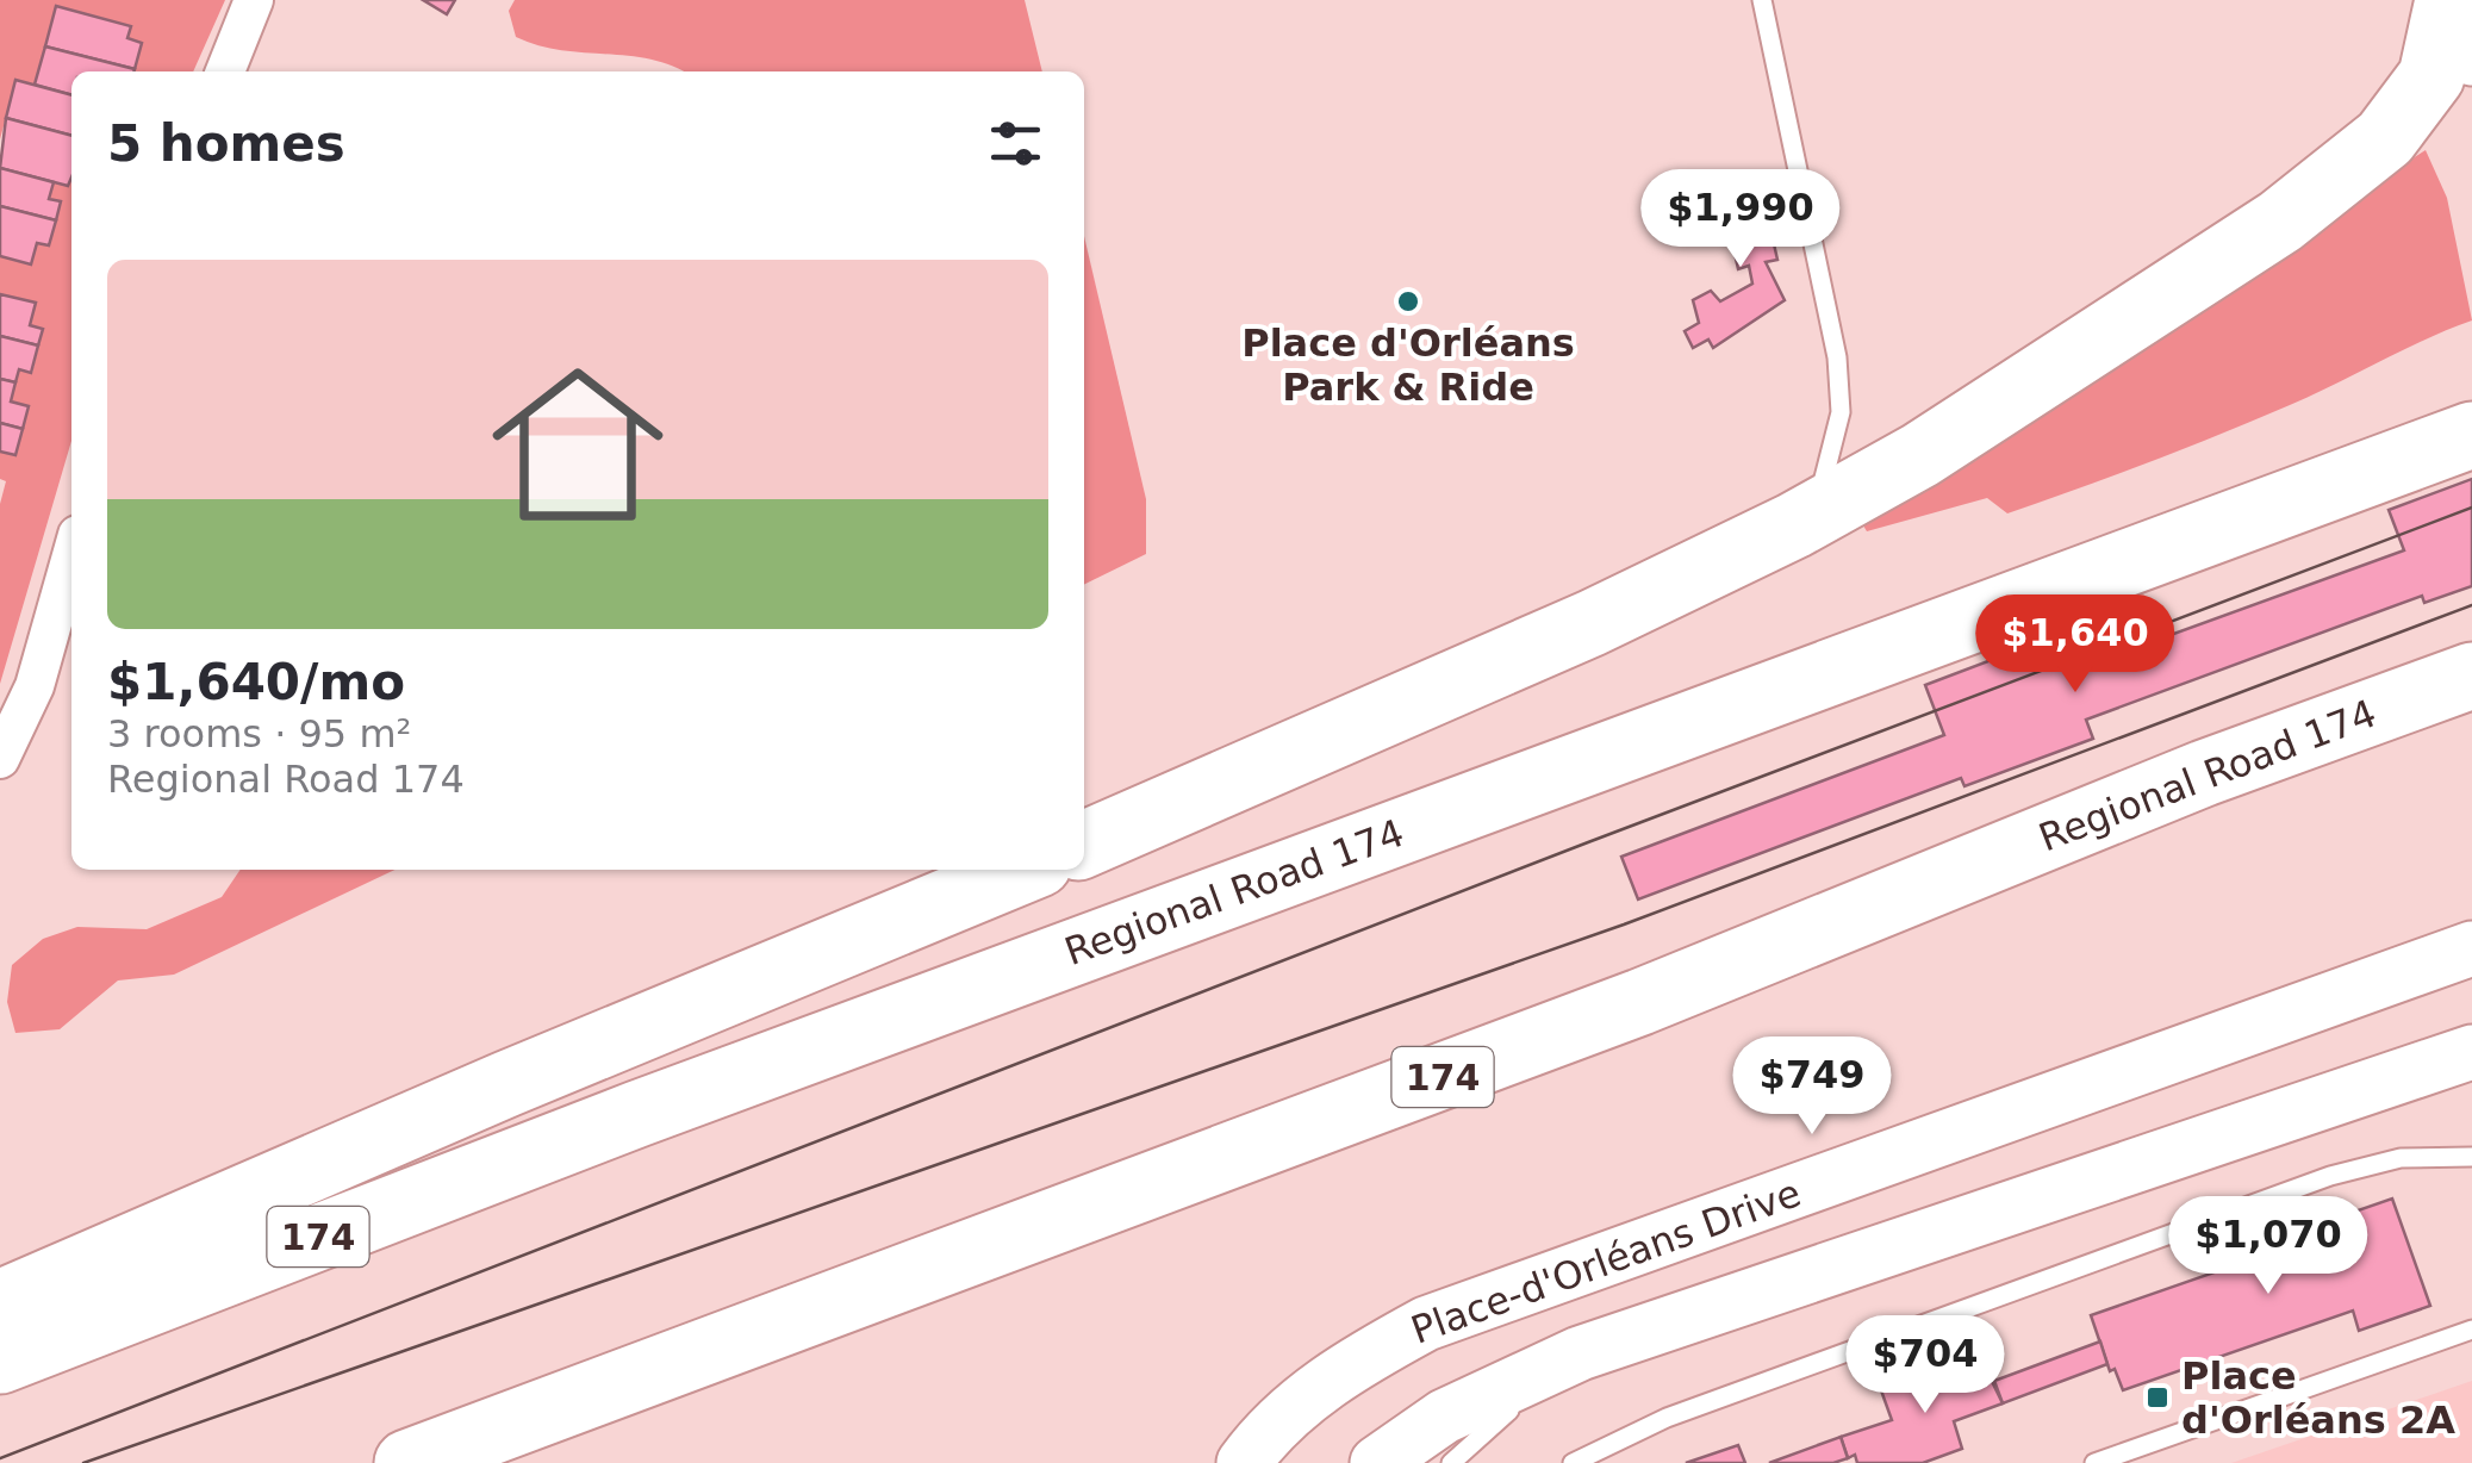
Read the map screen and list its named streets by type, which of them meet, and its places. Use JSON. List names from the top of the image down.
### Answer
{
  "streets": {
    "highway": ["Regional Road 174", "174"],
    "main road": ["Place-d'Orléans Drive"]
  },
  "places": {
    "other": ["Place d'Orléans Park & Ride"],
    "transit": ["Place d'Orléans 2A"]
  },
  "page": {
    "heading": "5 homes",
    "price": [
      "$1,990",
      "$1,640",
      "$749",
      "$1,070",
      "$704"
    ],
    "list": [
      {
        "name": "$1,640/mo",
        "note": "3 rooms · 95 m² · Regional Road 174"
      }
    ]
  }
}
